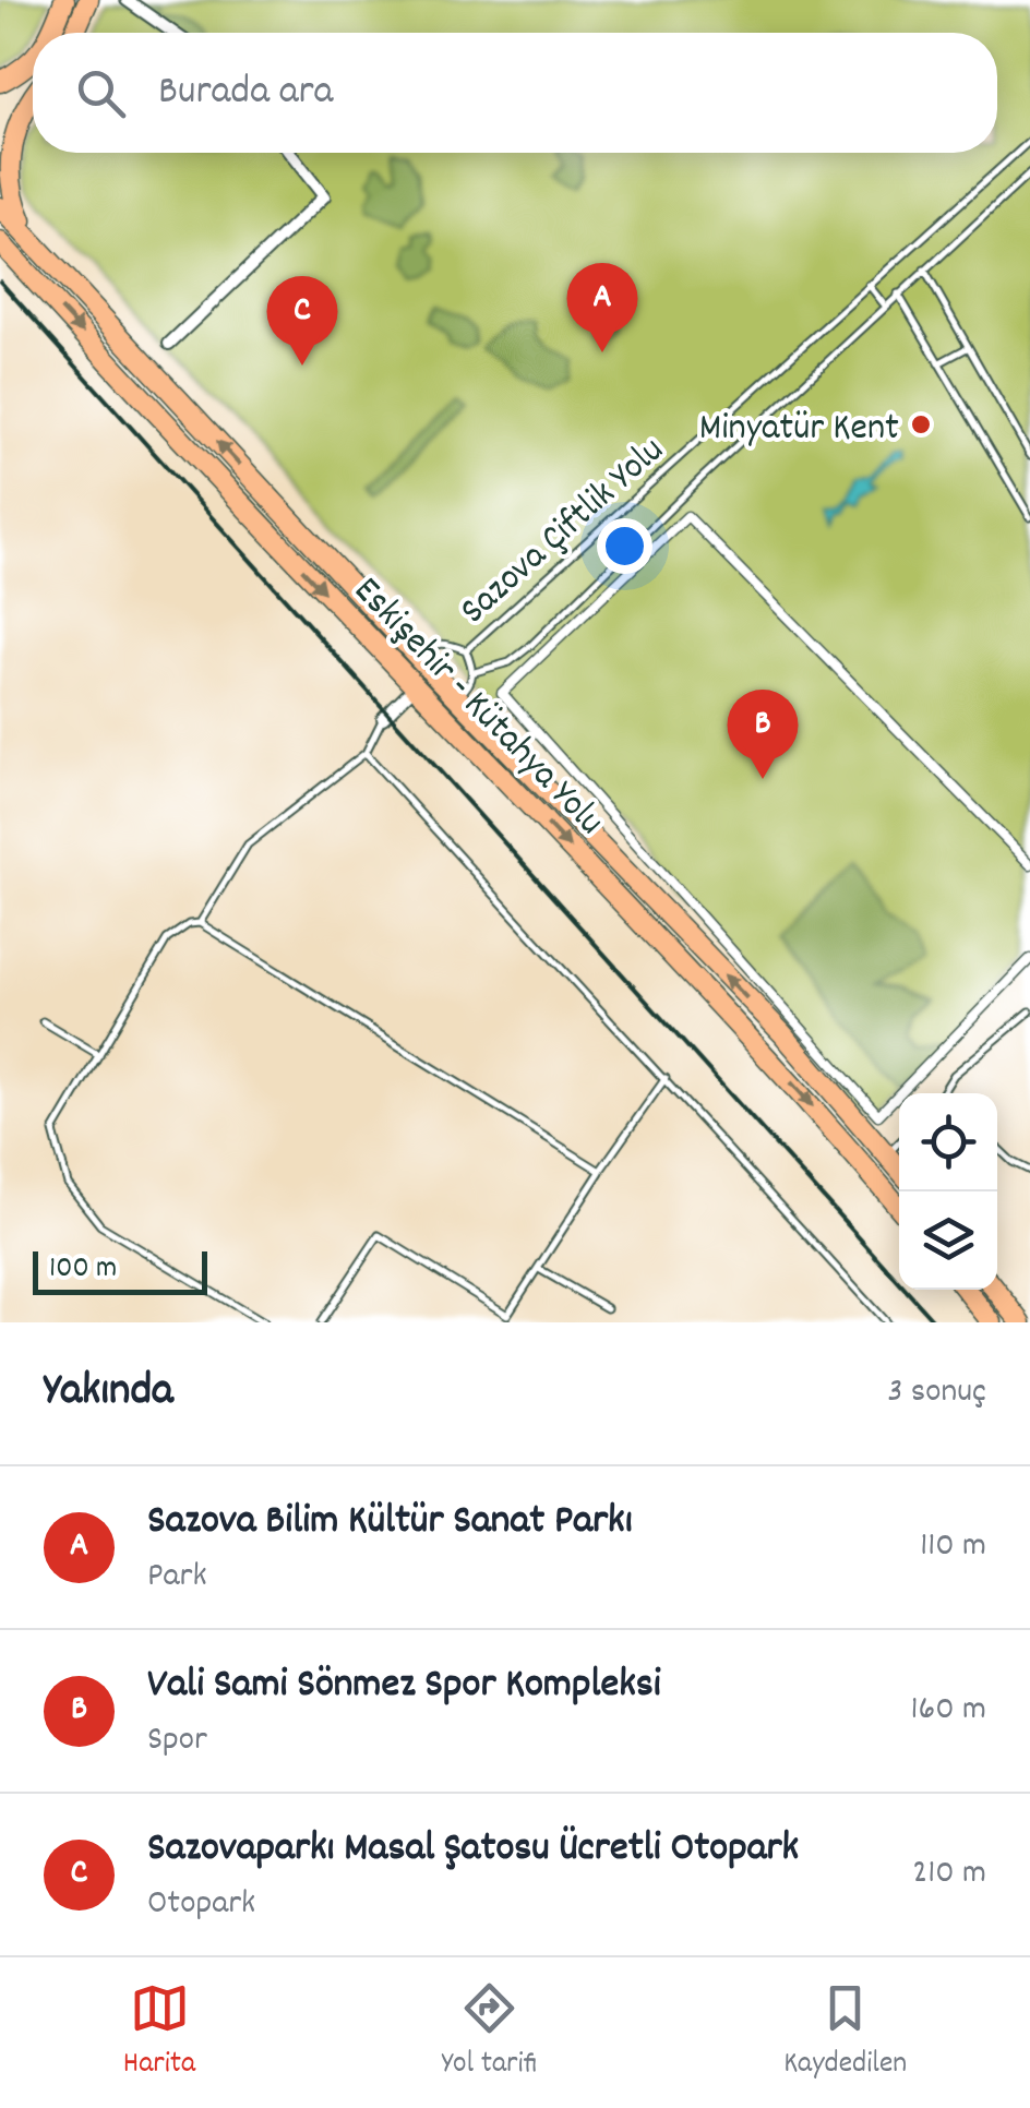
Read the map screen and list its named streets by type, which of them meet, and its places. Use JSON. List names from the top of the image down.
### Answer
{
  "streets": {
    "highway": ["Eskişehir - Kütahya Yolu"],
    "lane": ["Sazova Çiftlik Yolu"]
  },
  "places": ["Minyatür Kent"],
  "scale_bar": "100 m",
  "page": {
    "search": "Burada ara",
    "pins": ["A", "C", "B"],
    "scale": "100 m",
    "heading": ["Yakında", "3 sonuç"],
    "list": [
      {
        "mark": "A",
        "name": "Sazova Bilim Kültür Sanat Parkı",
        "note": "Park",
        "value": "110 m"
      },
      {
        "mark": "B",
        "name": "Vali Sami Sönmez Spor Kompleksi",
        "note": "Spor",
        "value": "160 m"
      },
      {
        "mark": "C",
        "name": "Sazovaparkı Masal Şatosu Ücretli Otopark",
        "note": "Otopark",
        "value": "210 m"
      }
    ],
    "nav": ["Harita", "Yol tarifi", "Kaydedilen"]
  }
}
